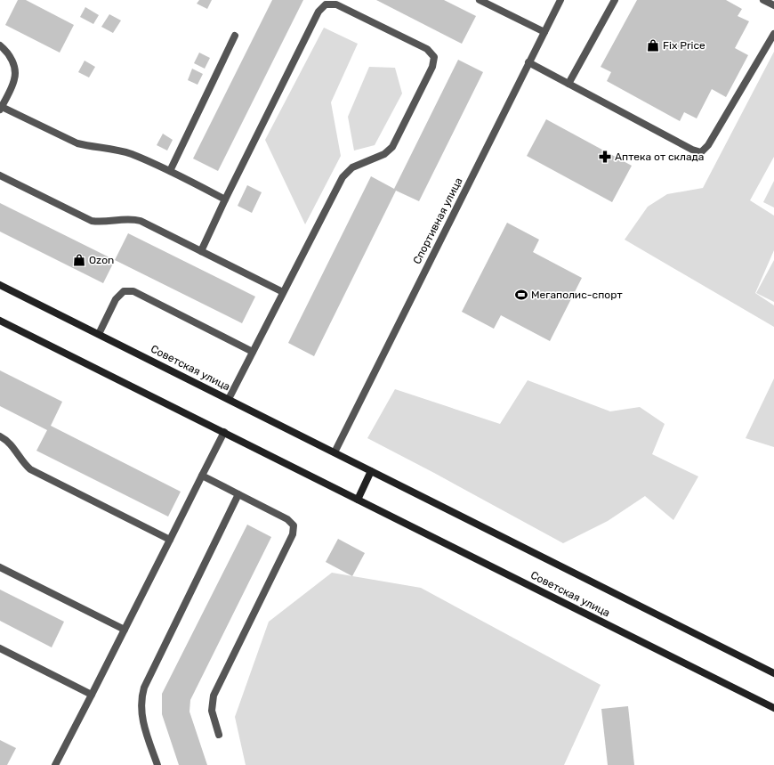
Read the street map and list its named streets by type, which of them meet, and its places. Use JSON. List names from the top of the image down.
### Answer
{
  "streets": {
    "street": ["Спортивная улица", "Советская улица"]
  },
  "crossings": [
    ["Спортивная улица", "Советская улица"]
  ],
  "places": {
    "shop": ["Fix Price", "Ozon"],
    "pharmacy": ["Аптека от склада"],
    "sports": ["Мегаполис-спорт"]
  }
}
